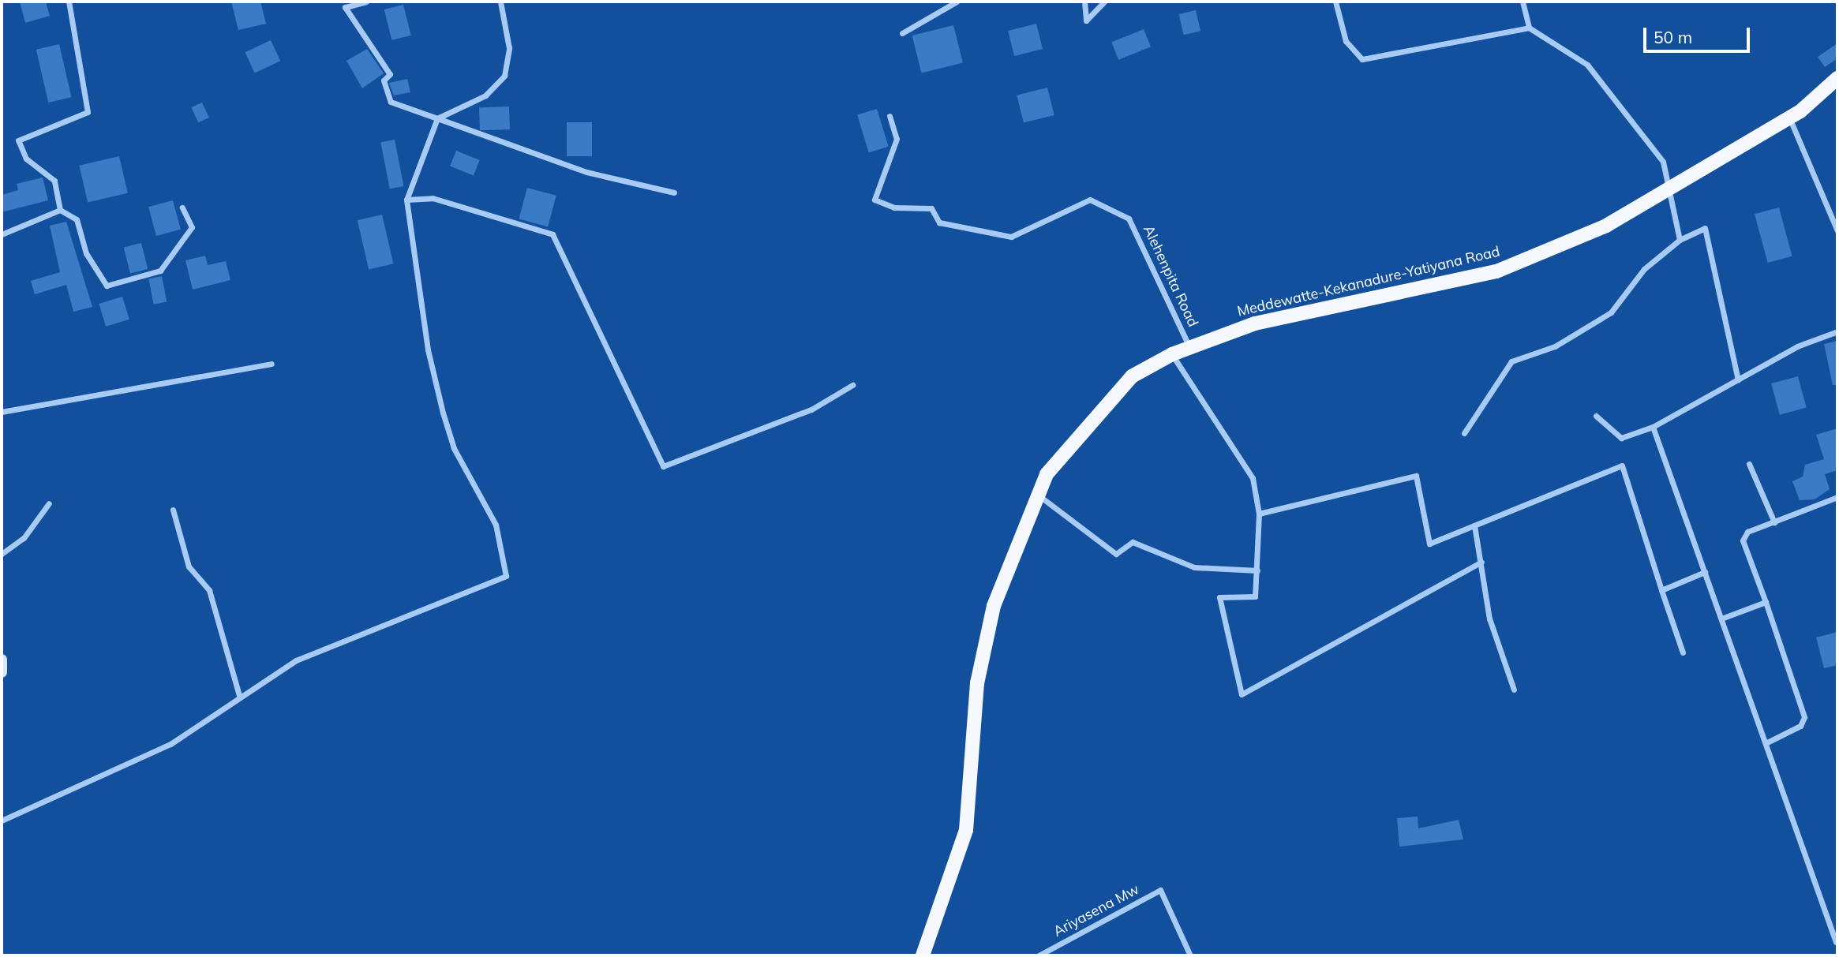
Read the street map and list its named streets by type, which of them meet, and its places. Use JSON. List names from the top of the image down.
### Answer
{
  "streets": {
    "main road": ["Meddewatte-Kekanadure-Yatiyana Road"],
    "street": ["Alehenpita Road", "Ariyasena Mw"]
  },
  "crossings": [
    ["Alehenpita Road", "Meddewatte-Kekanadure-Yatiyana Road"]
  ],
  "scale_bar": "50 m"
}
